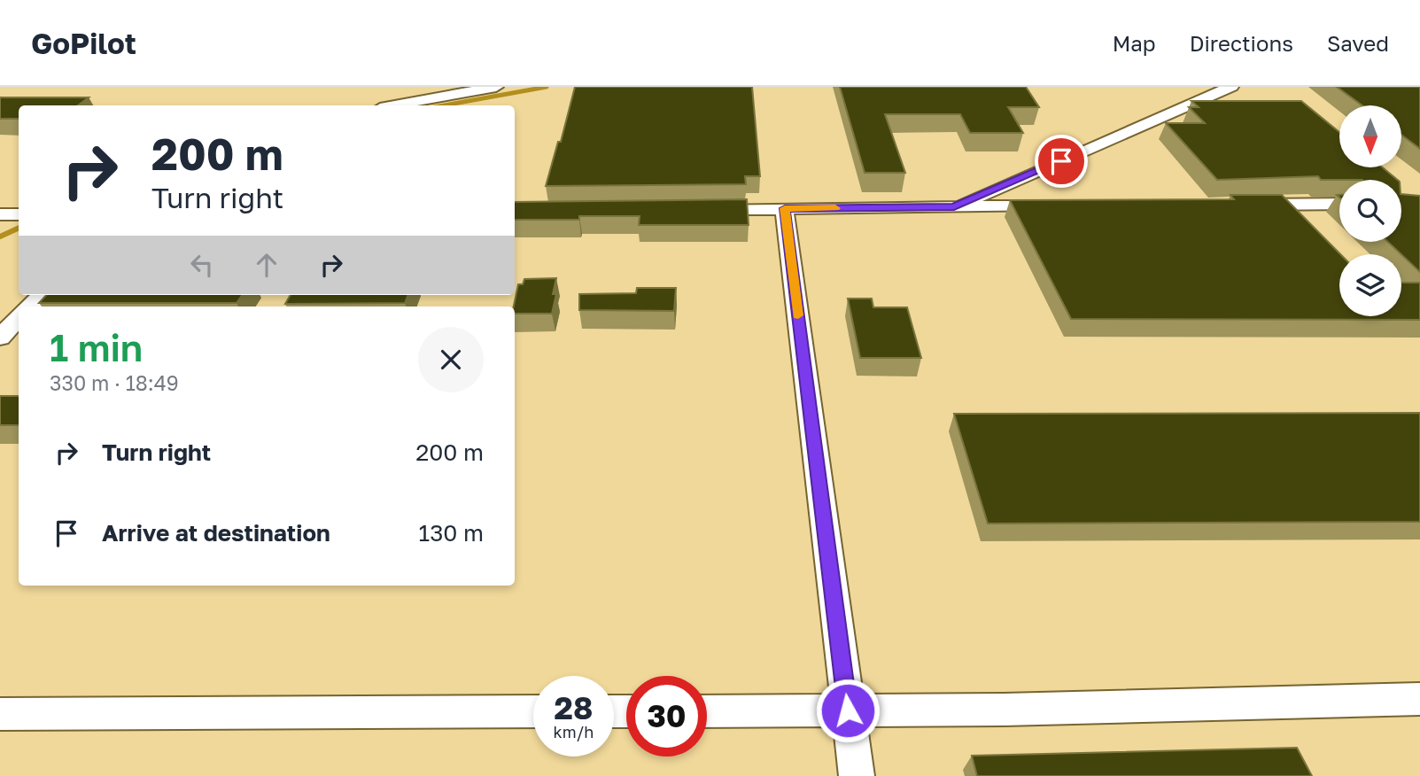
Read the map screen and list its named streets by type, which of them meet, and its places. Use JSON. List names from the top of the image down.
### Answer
{
  "north": "bottom",
  "page": {
    "header": "GoPilot",
    "nav": ["Map", "Directions", "Saved"],
    "turn": ["200 m", "Turn right"],
    "heading": ["1 min", "330 m · 18:49"],
    "list": [
      {
        "name": "Turn right",
        "value": "200 m"
      },
      {
        "name": "Arrive at destination",
        "value": "130 m"
      }
    ],
    "speed": "28 km/h",
    "limit": "30"
  }
}
